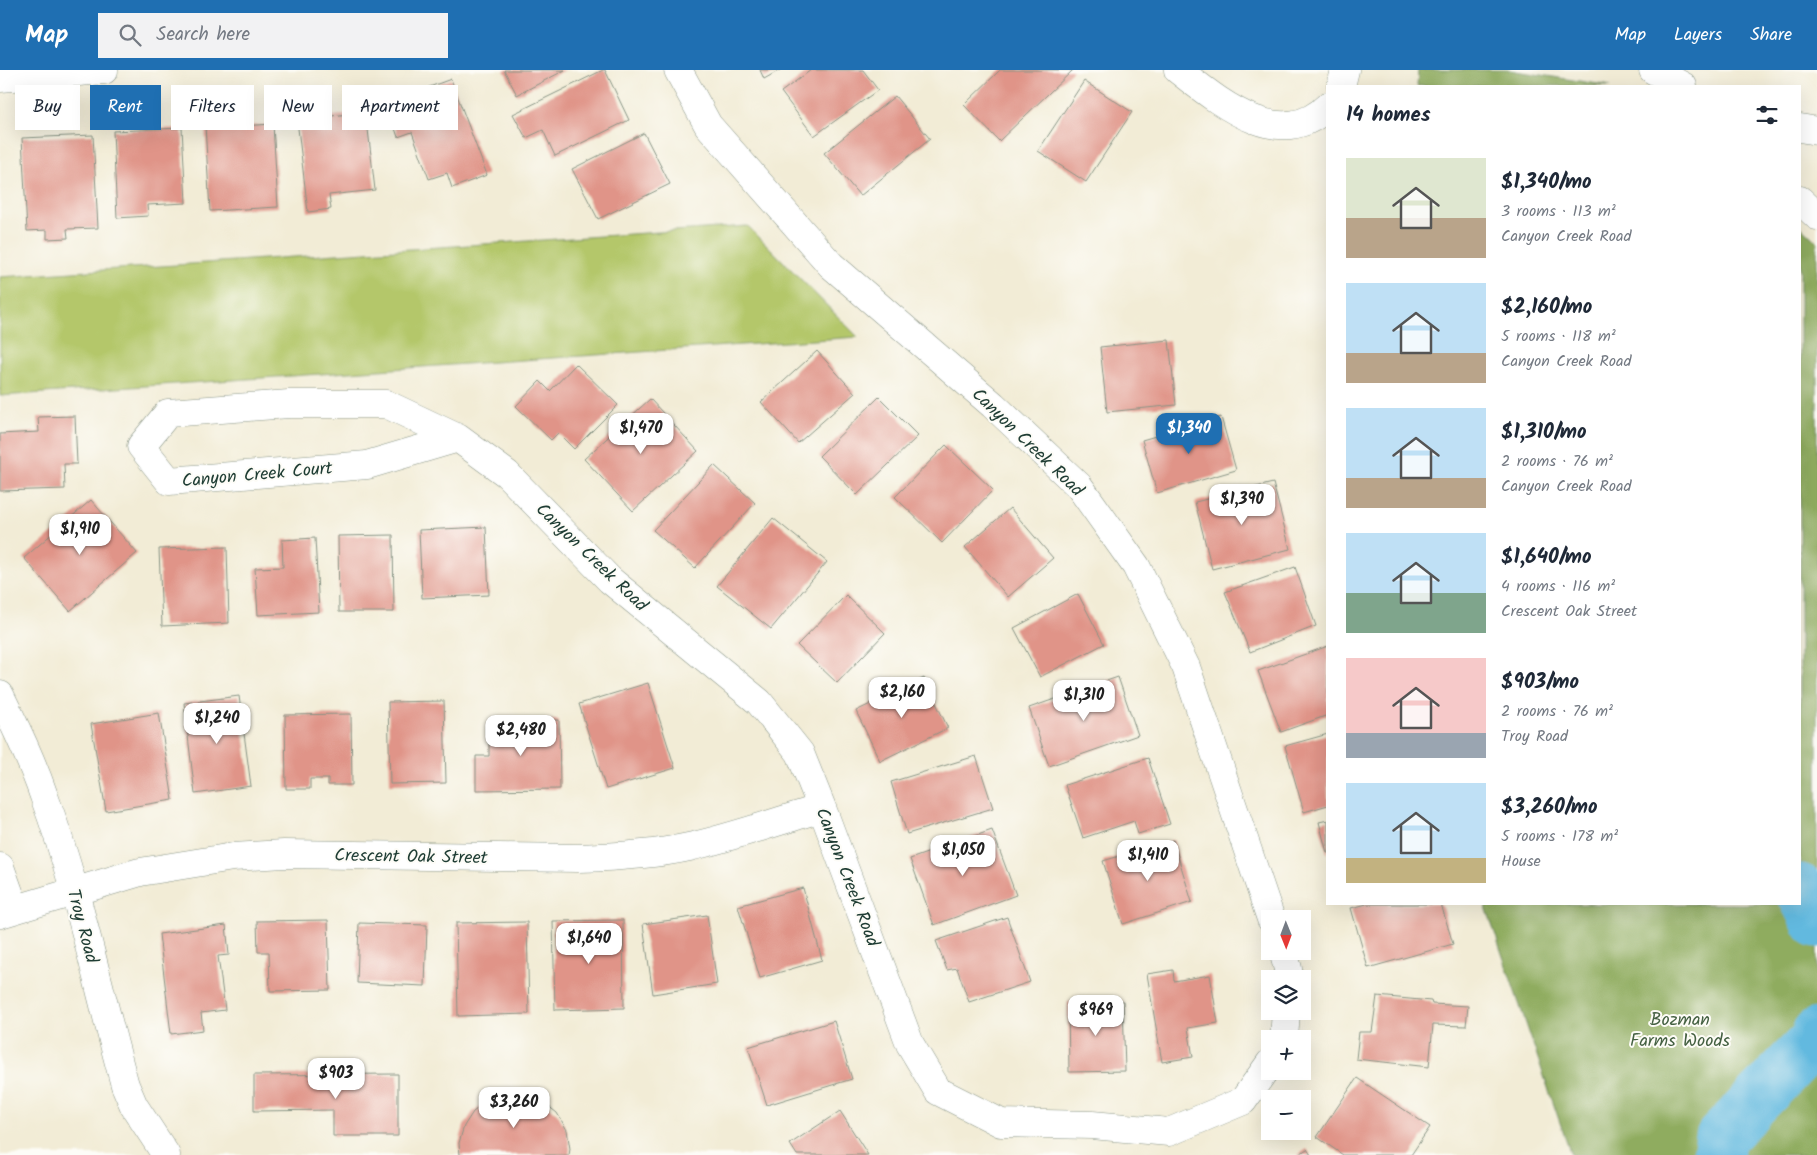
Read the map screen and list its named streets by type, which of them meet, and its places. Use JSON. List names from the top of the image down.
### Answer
{
  "streets": {
    "street": [
      "Canyon Creek Road",
      "Canyon Creek Court",
      "Crescent Oak Street",
      "Troy Road"
    ]
  },
  "crossings": [
    ["Canyon Creek Road", "Canyon Creek Court"],
    ["Canyon Creek Road", "Crescent Oak Street"],
    ["Crescent Oak Street", "Troy Road"]
  ],
  "parks": ["Bozman Farms Woods"],
  "north": "bottom",
  "page": {
    "header": "Map",
    "search": "Search here",
    "nav": ["Map", "Layers", "Share"],
    "chip": [
      "Buy",
      "Rent",
      "Filters",
      "New",
      "Apartment"
    ],
    "heading": "14 homes",
    "list": [
      {
        "name": "$1,340/mo",
        "note": "3 rooms · 113 m² · Canyon Creek Road"
      },
      {
        "name": "$2,160/mo",
        "note": "5 rooms · 118 m² · Canyon Creek Road"
      },
      {
        "name": "$1,310/mo",
        "note": "2 rooms · 76 m² · Canyon Creek Road"
      },
      {
        "name": "$1,640/mo",
        "note": "4 rooms · 116 m² · Crescent Oak Street"
      },
      {
        "name": "$903/mo",
        "note": "2 rooms · 76 m² · Troy Road"
      },
      {
        "name": "$3,260/mo",
        "note": "5 rooms · 178 m² · House"
      }
    ],
    "price": [
      "$1,470",
      "$1,340",
      "$1,390",
      "$1,910",
      "$2,160",
      "$1,310",
      "$1,240",
      "$2,480",
      "$1,050",
      "$1,410",
      "$1,640",
      "$969",
      "$903",
      "$3,260"
    ],
    "map_buttons": ["+", "−"]
  }
}
